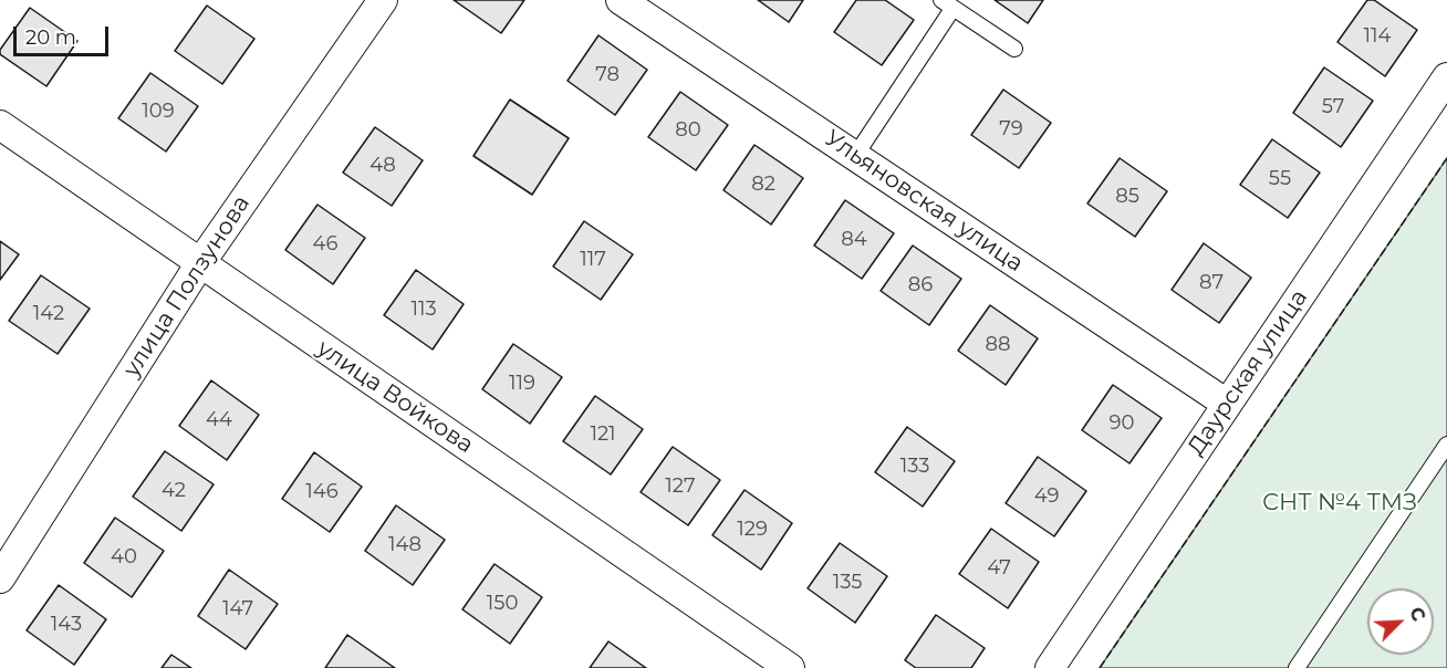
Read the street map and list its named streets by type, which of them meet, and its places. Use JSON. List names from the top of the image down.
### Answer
{
  "streets": {
    "street": [
      "Ульяновская улица",
      "улица Ползунова",
      "Даурская улица",
      "улица Войкова"
    ]
  },
  "crossings": [
    ["Ульяновская улица", "Даурская улица"],
    ["улица Ползунова", "улица Войкова"]
  ],
  "parks": ["СНТ №4 ТМЗ"],
  "house_numbers": [
    "114",
    "78",
    "57",
    "109",
    "79",
    "80",
    "48",
    "55",
    "82",
    "85",
    "84",
    "46",
    "117",
    "87",
    "86",
    "113",
    "142",
    "88",
    "119",
    "44",
    "90",
    "121",
    "133",
    "127",
    "42",
    "146",
    "49",
    "129",
    "148",
    "40",
    "47",
    "135",
    "150",
    "147",
    "143"
  ],
  "scale_bar": "20 m",
  "north": "top right"
}
